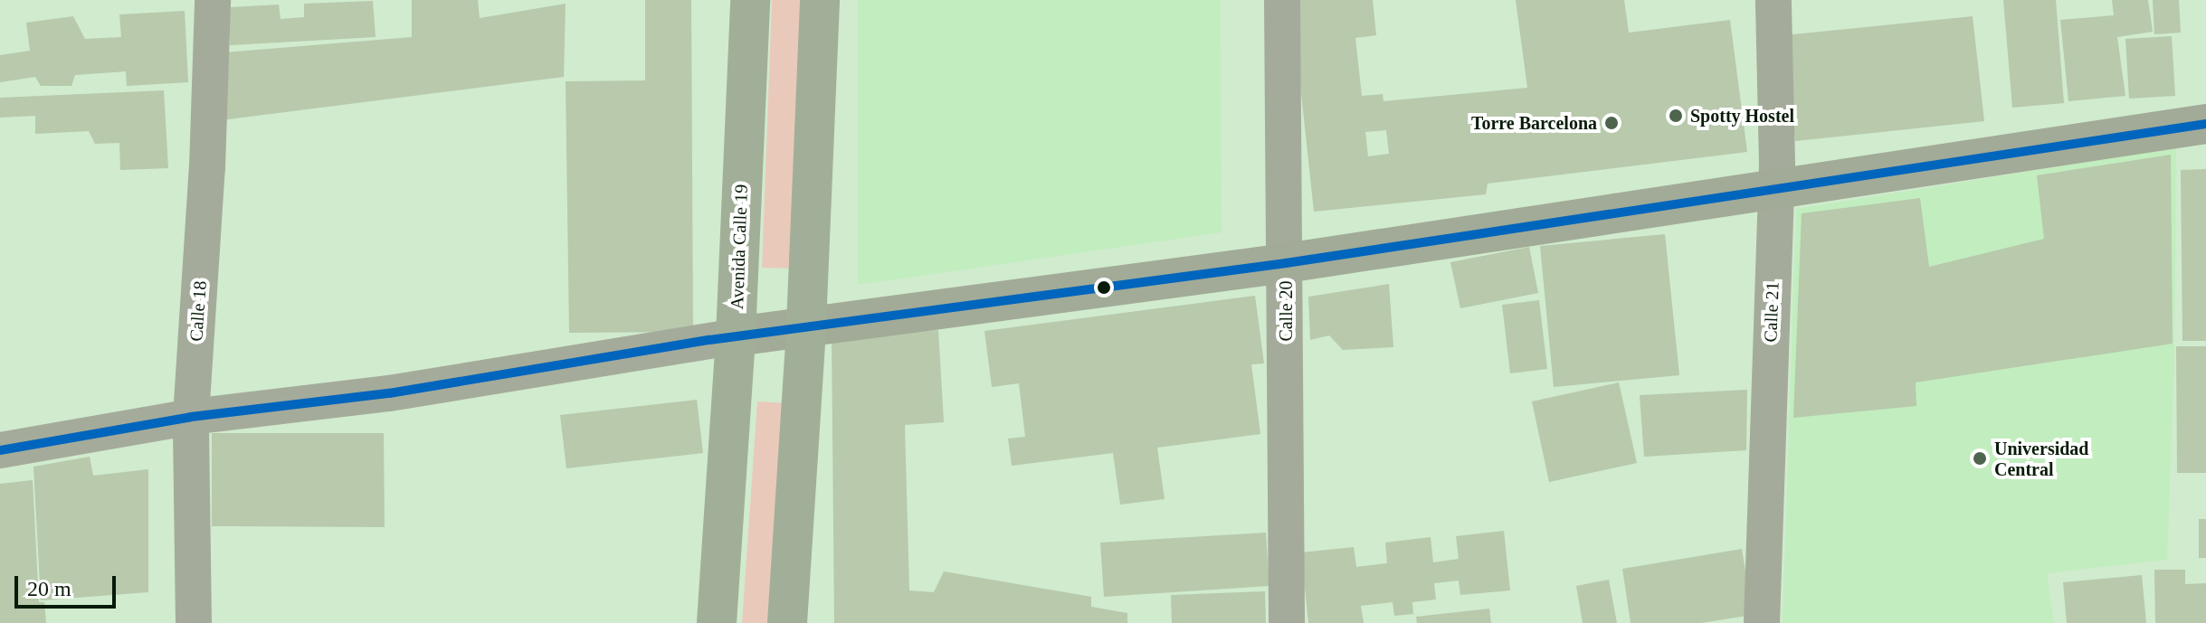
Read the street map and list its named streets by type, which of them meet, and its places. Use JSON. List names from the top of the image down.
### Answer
{
  "streets": {
    "main road": ["Avenida Calle 19"],
    "street": ["Calle 18", "Calle 20", "Calle 21"]
  },
  "places": ["Spotty Hostel", "Torre Barcelona", "Universidad Central"],
  "scale_bar": "20 m"
}
